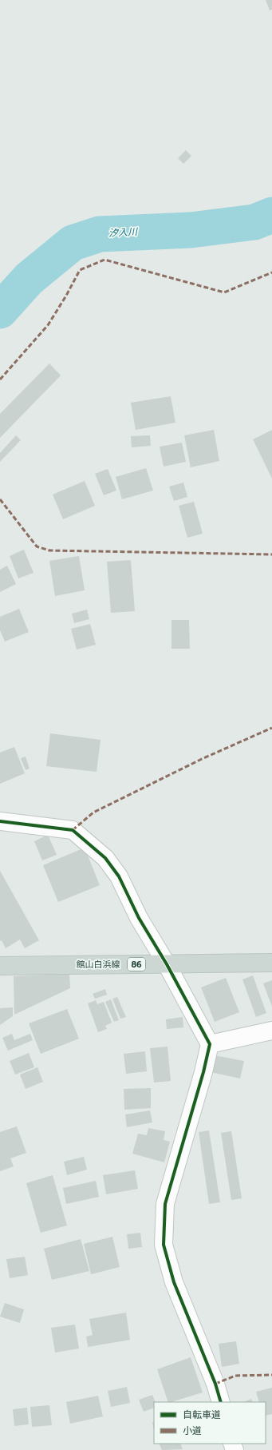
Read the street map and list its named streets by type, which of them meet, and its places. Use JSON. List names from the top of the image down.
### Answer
{
  "streets": {
    "main road": ["館山白浜線", "86"]
  },
  "water": ["汐入川"],
  "legend": ["自転車道", "小道"]
}
